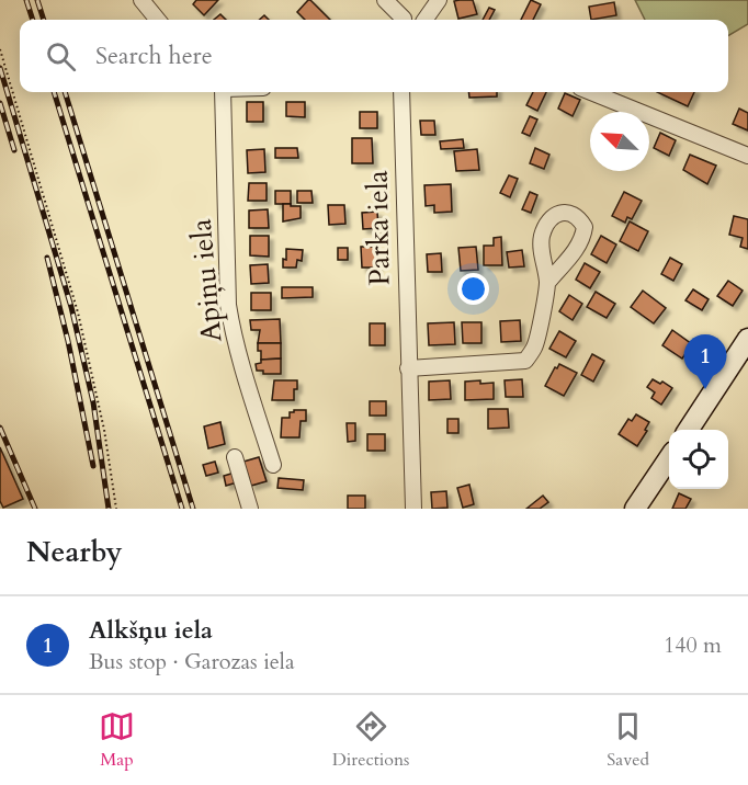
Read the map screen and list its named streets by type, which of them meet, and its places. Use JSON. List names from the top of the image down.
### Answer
{
  "streets": {
    "street": ["Parka iela", "Apiņu iela"]
  },
  "north": "top left",
  "page": {
    "search": "Search here",
    "pins": "1",
    "heading": "Nearby",
    "list": [
      {
        "mark": "1",
        "name": "Alkšņu iela",
        "note": "Bus stop · Garozas iela",
        "value": "140 m"
      }
    ],
    "nav": ["Map", "Directions", "Saved"]
  }
}
